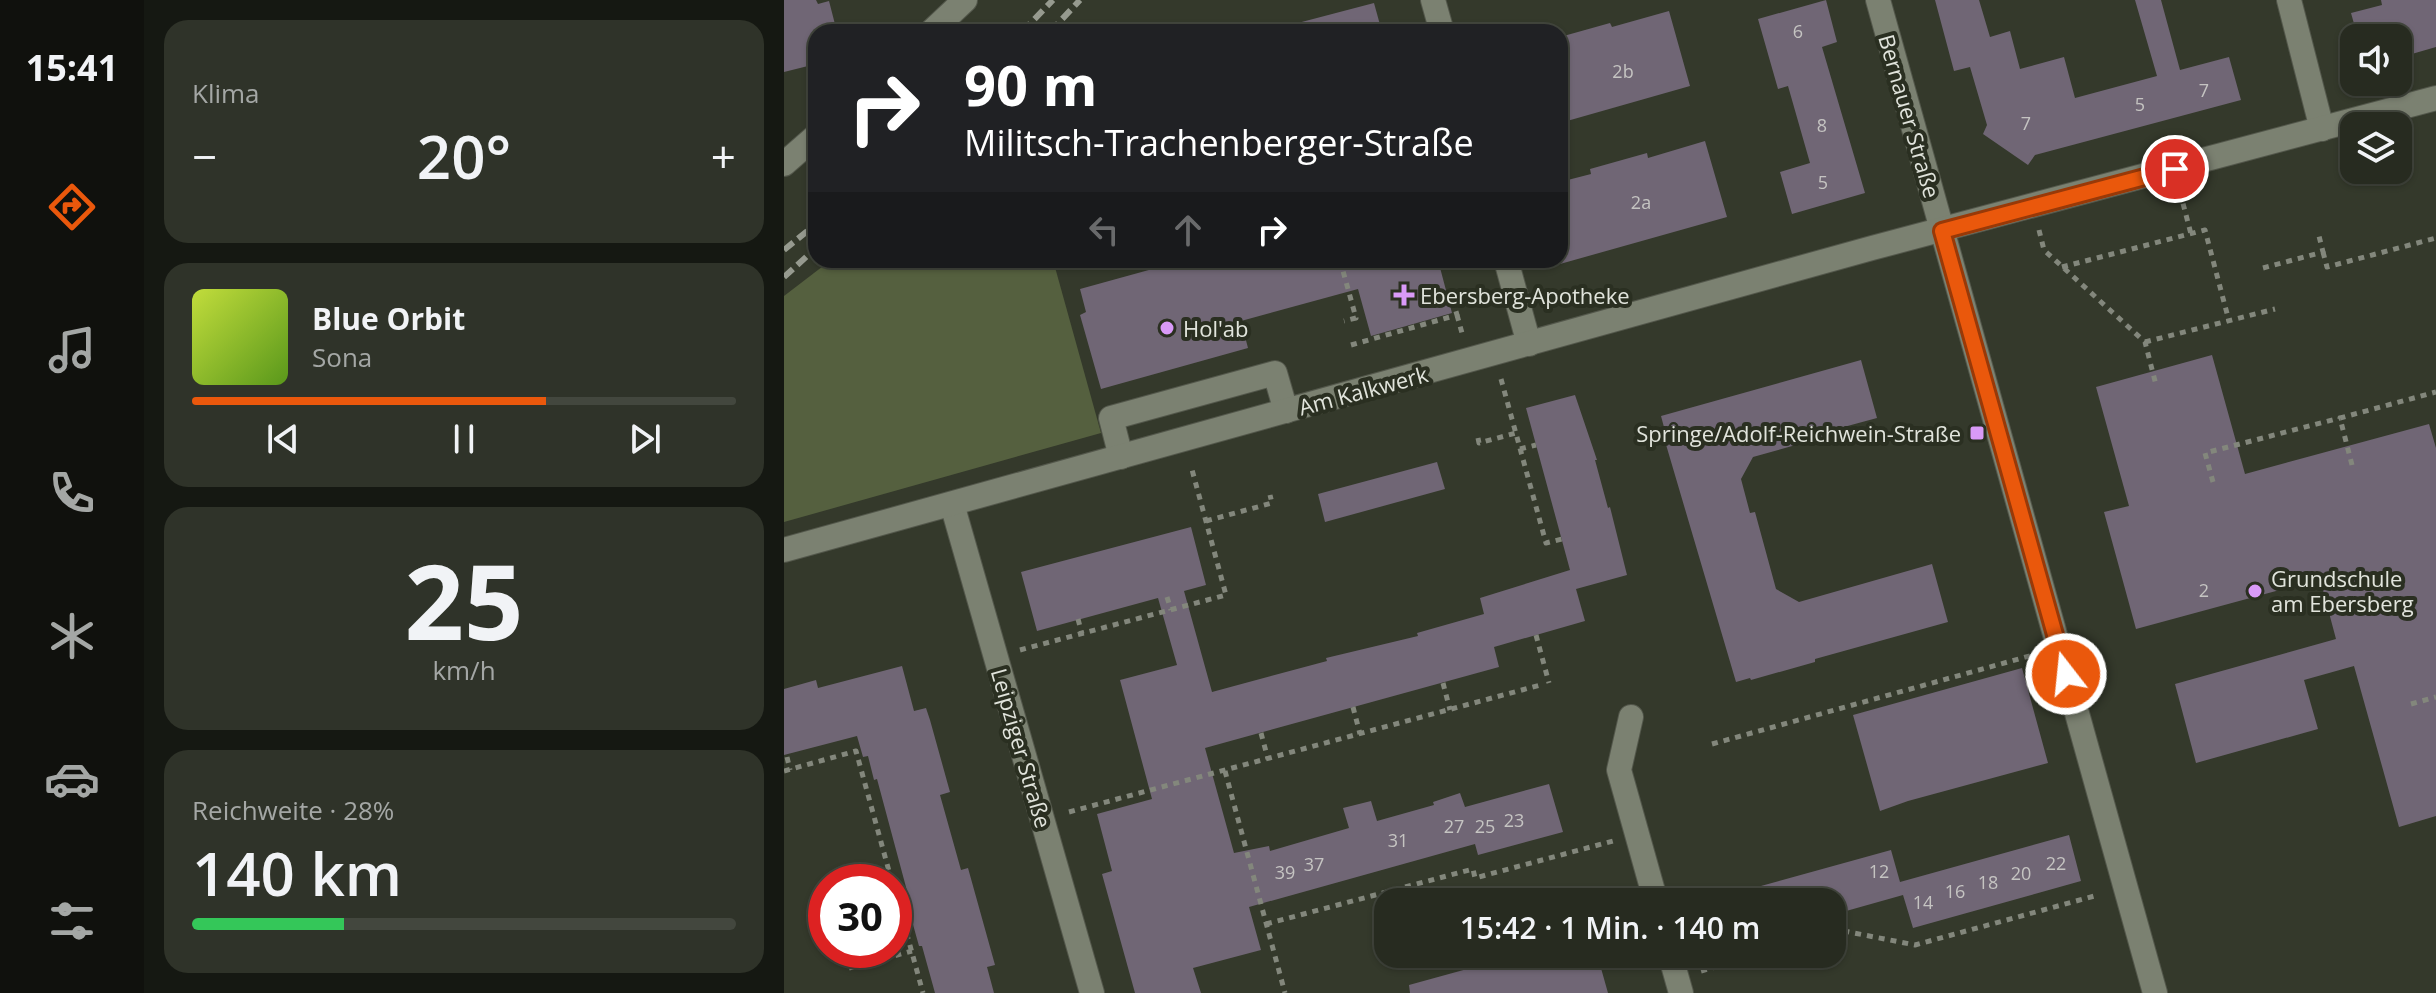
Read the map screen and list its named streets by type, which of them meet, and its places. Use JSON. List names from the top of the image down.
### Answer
{
  "streets": {
    "street": ["Bernauer Straße", "Am Kalkwerk", "Leipziger Straße"]
  },
  "crossings": [
    ["Bernauer Straße", "Am Kalkwerk"],
    ["Am Kalkwerk", "Leipziger Straße"]
  ],
  "places": {
    "health": ["Ebersberg-Apotheke"],
    "other": ["Hol'ab", "Grundschule am Ebersberg"],
    "transit": ["Springe/Adolf-Reichwein-Straße"]
  },
  "house_numbers": [
    "6",
    "2b",
    "7",
    "5",
    "7",
    "8",
    "5",
    "2a",
    "2",
    "23",
    "27",
    "25",
    "31",
    "22",
    "37",
    "12",
    "39",
    "20",
    "18",
    "16",
    "14"
  ],
  "page": {
    "tabs": "15:41",
    "tile": [
      "Klima",
      ["25", "km/h"],
      ["Reichweite · 28%", "140 km"]
    ],
    "turn": ["90 m", "Militsch-Trachenberger-Straße"],
    "heat": ["−", "20°", "+"],
    "song": ["Blue Orbit", "Sona"],
    "limit": "30",
    "trip": "15:42 · 1 Min. · 140 m"
  }
}
